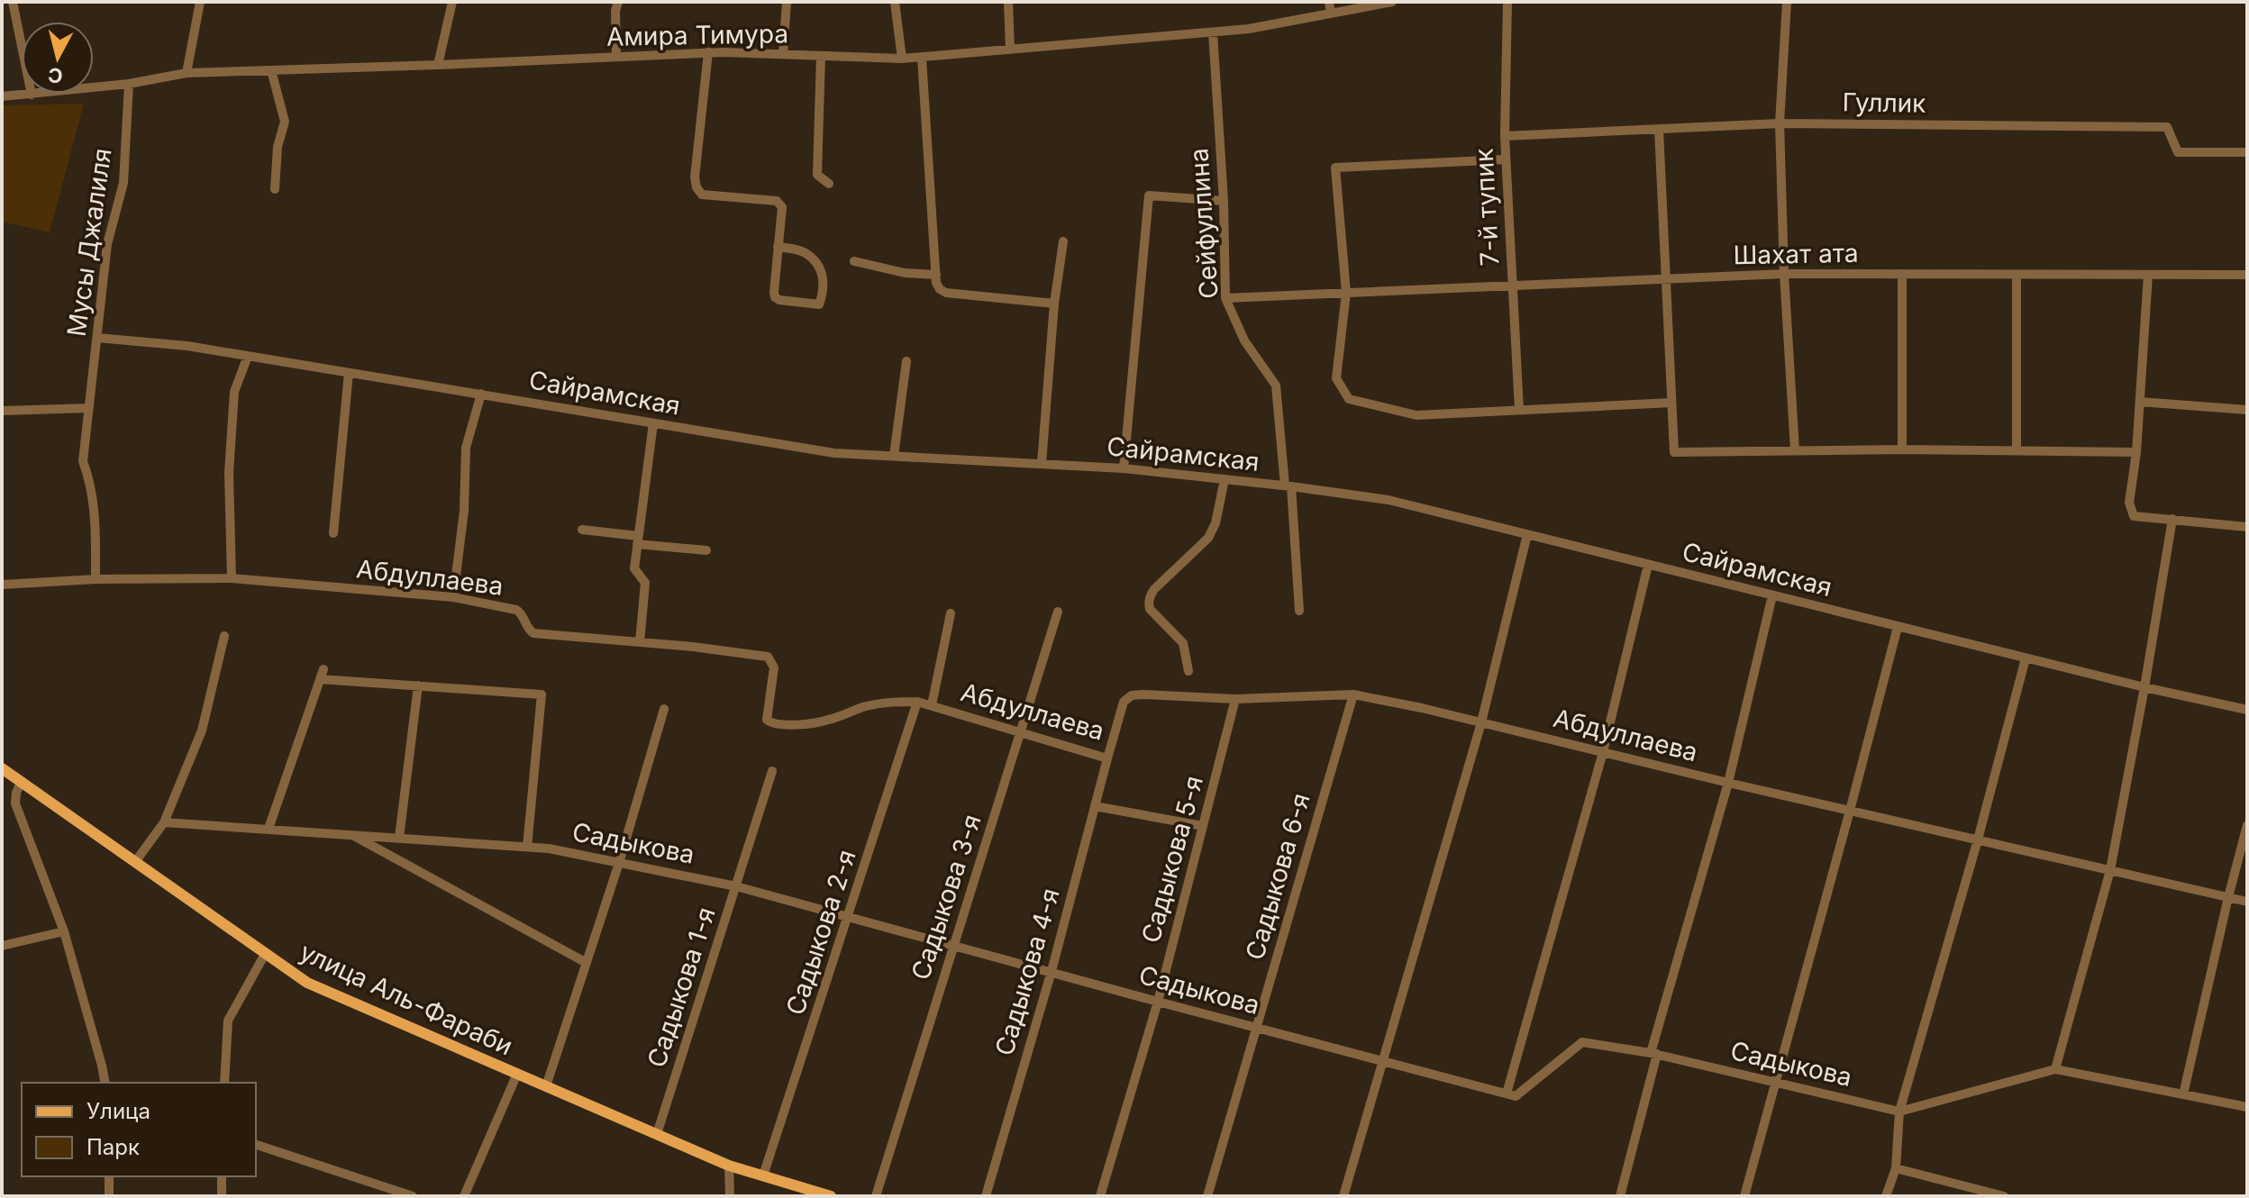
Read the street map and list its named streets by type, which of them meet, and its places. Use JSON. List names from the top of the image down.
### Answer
{
  "streets": {
    "main road": ["улица Аль-Фараби"],
    "street": [
      "Амира Тимура",
      "Гуллик",
      "7-й тупик",
      "Сейфуллина",
      "Мусы Джалиля",
      "Шахат ата",
      "Сайрамская",
      "Абдуллаева",
      "Садыкова",
      "Садыкова 5-я",
      "Садыкова 6-я",
      "Садыкова 3-я",
      "Садыкова 2-я",
      "Садыкова 4-я",
      "Садыкова 1-я"
    ]
  },
  "crossings": [
    ["Амира Тимура", "Сейфуллина"],
    ["Амира Тимура", "Мусы Джалиля"],
    ["Гуллик", "7-й тупик"],
    ["7-й тупик", "Шахат ата"],
    ["Сейфуллина", "Шахат ата"],
    ["Сейфуллина", "Сайрамская"],
    ["Мусы Джалиля", "Сайрамская"],
    ["Мусы Джалиля", "Абдуллаева"],
    ["Абдуллаева", "Садыкова 5-я"],
    ["Абдуллаева", "Садыкова 6-я"],
    ["Абдуллаева", "Садыкова 3-я"],
    ["Абдуллаева", "Садыкова 2-я"],
    ["Абдуллаева", "Садыкова 4-я"],
    ["Садыкова", "Садыкова 5-я"],
    ["Садыкова", "Садыкова 6-я"],
    ["Садыкова", "Садыкова 3-я"],
    ["Садыкова", "Садыкова 2-я"],
    ["Садыкова", "Садыкова 4-я"],
    ["Садыкова", "Садыкова 1-я"],
    ["Садыкова 2-я", "улица Аль-Фараби"],
    ["Садыкова 1-я", "улица Аль-Фараби"]
  ],
  "legend": ["Улица", "Парк"],
  "north": "bottom"
}
